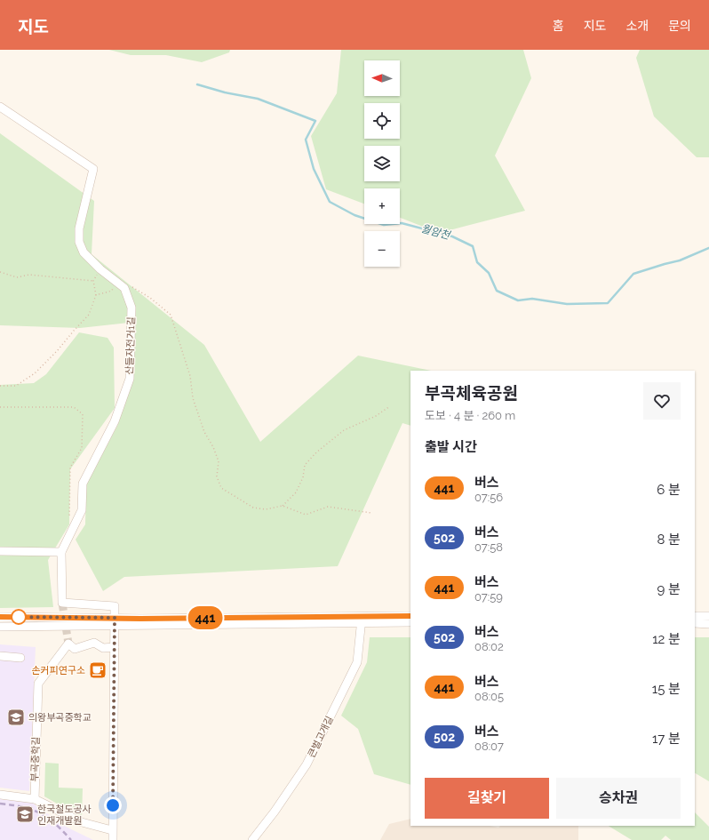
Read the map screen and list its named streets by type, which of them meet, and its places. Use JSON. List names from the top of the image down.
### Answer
{
  "streets": {
    "street": ["산들자전거1길", "큰벌고개길", "부곡중학길"]
  },
  "water": ["월암천"],
  "places": {
    "cafe": ["손커피연구소"],
    "school or university": ["의왕부곡중학교", "한국철도공사 인재개발원"]
  },
  "lines": ["bus line 441"],
  "north": "left",
  "page": {
    "header": "지도",
    "nav": [
      "홈",
      "지도",
      "소개",
      "문의"
    ],
    "on_map": "441",
    "map_buttons": ["+", "−"],
    "heading": [
      ["부곡체육공원", "도보 · 4 분 · 260 m"],
      "출발 시간"
    ],
    "list": [
      {
        "mark": "441",
        "name": "버스",
        "note": "07:56",
        "value": "6 분"
      },
      {
        "mark": "502",
        "name": "버스",
        "note": "07:58",
        "value": "8 분"
      },
      {
        "mark": "441",
        "name": "버스",
        "note": "07:59",
        "value": "9 분"
      },
      {
        "mark": "502",
        "name": "버스",
        "note": "08:02",
        "value": "12 분"
      },
      {
        "mark": "441",
        "name": "버스",
        "note": "08:05",
        "value": "15 분"
      },
      {
        "mark": "502",
        "name": "버스",
        "note": "08:07",
        "value": "17 분"
      }
    ],
    "buttons": ["길찾기", "승차권"]
  }
}
